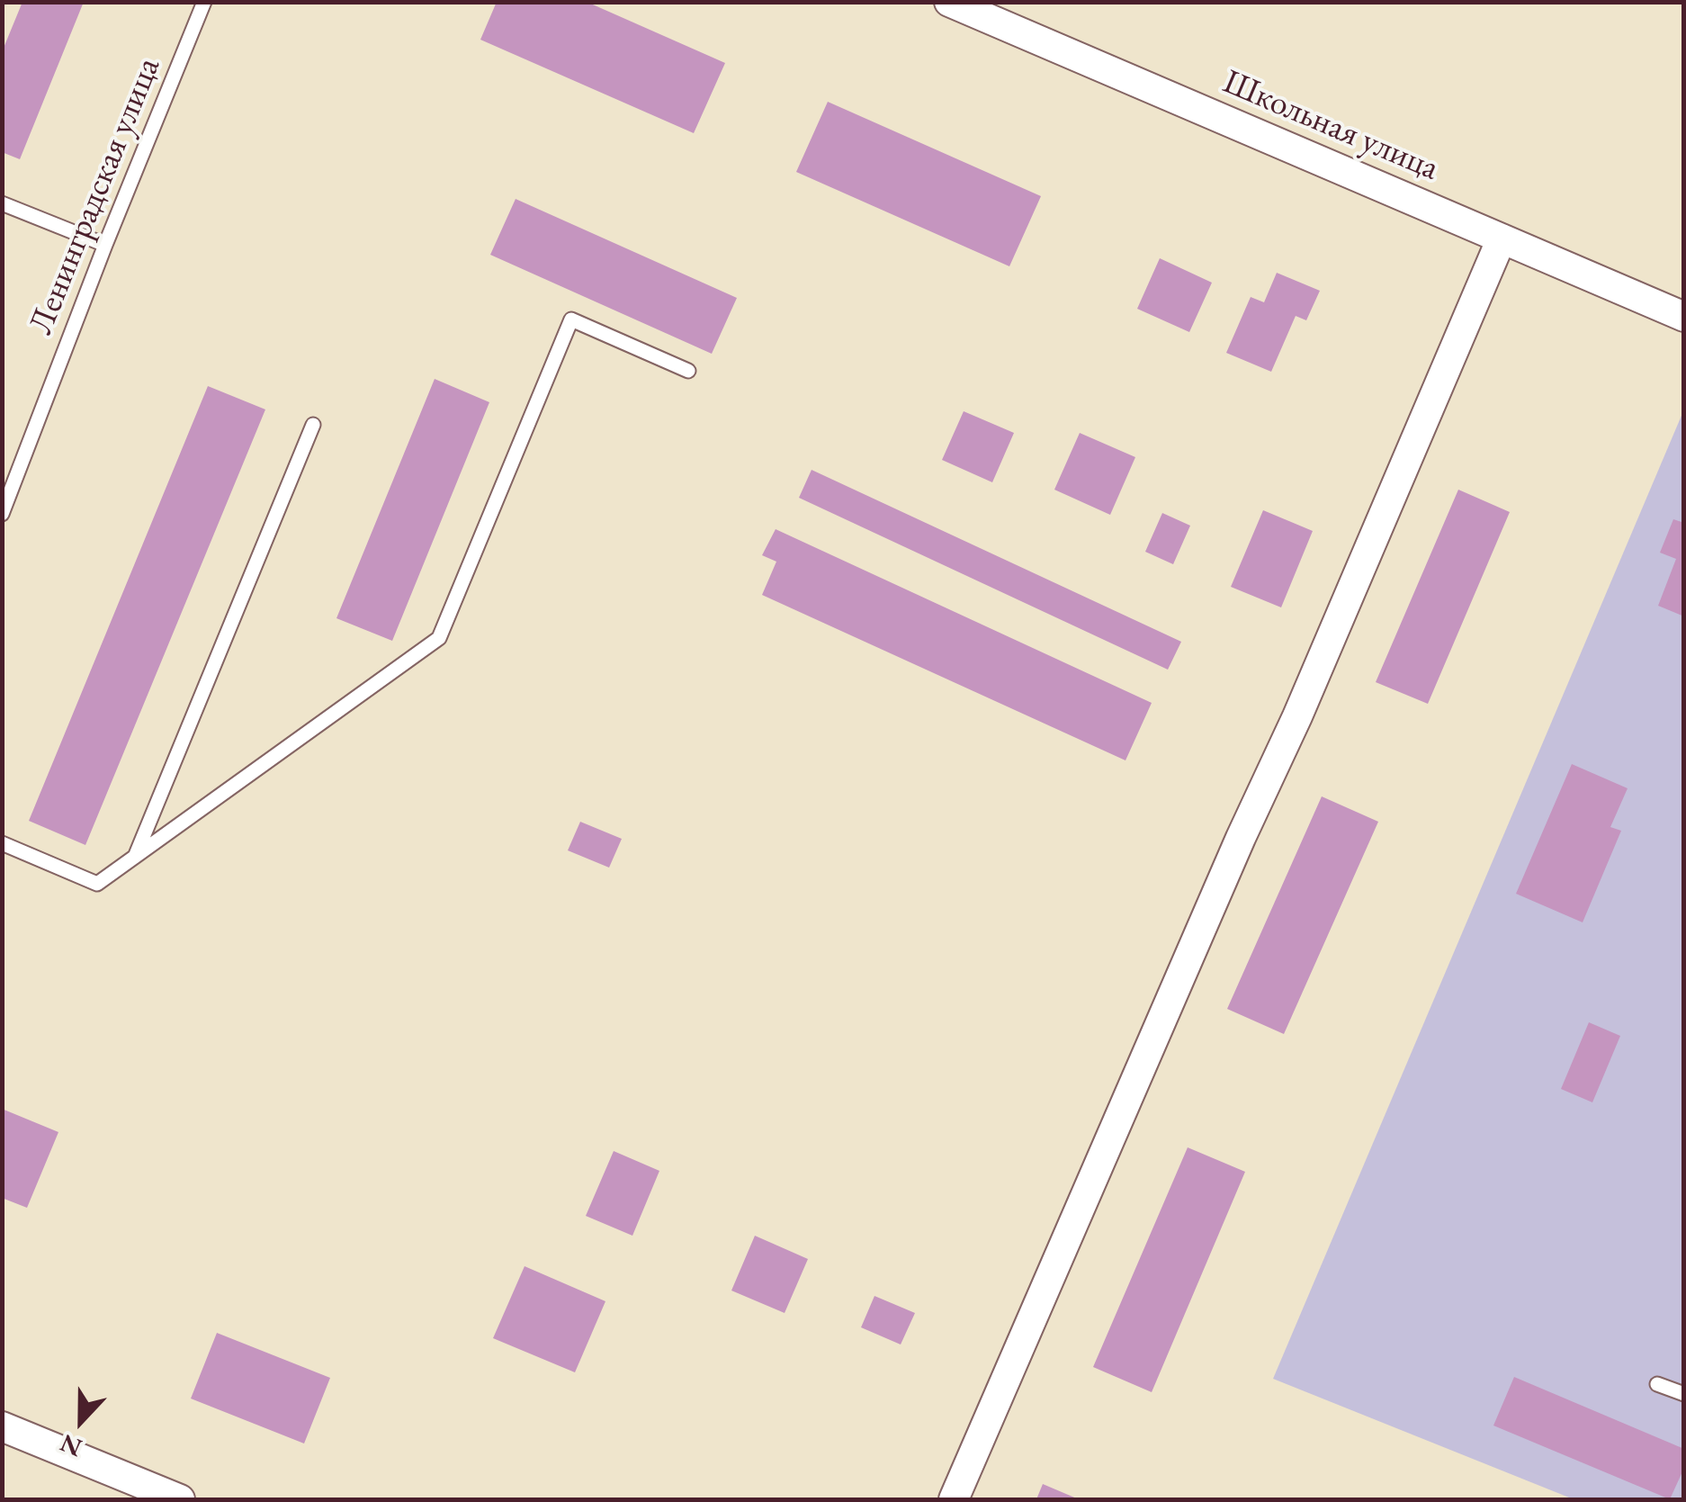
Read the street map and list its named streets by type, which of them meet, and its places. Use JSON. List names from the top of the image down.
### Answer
{
  "streets": {
    "street": ["Школьная улица"],
    "lane": ["Ленинградская улица"]
  },
  "north": "bottom"
}
